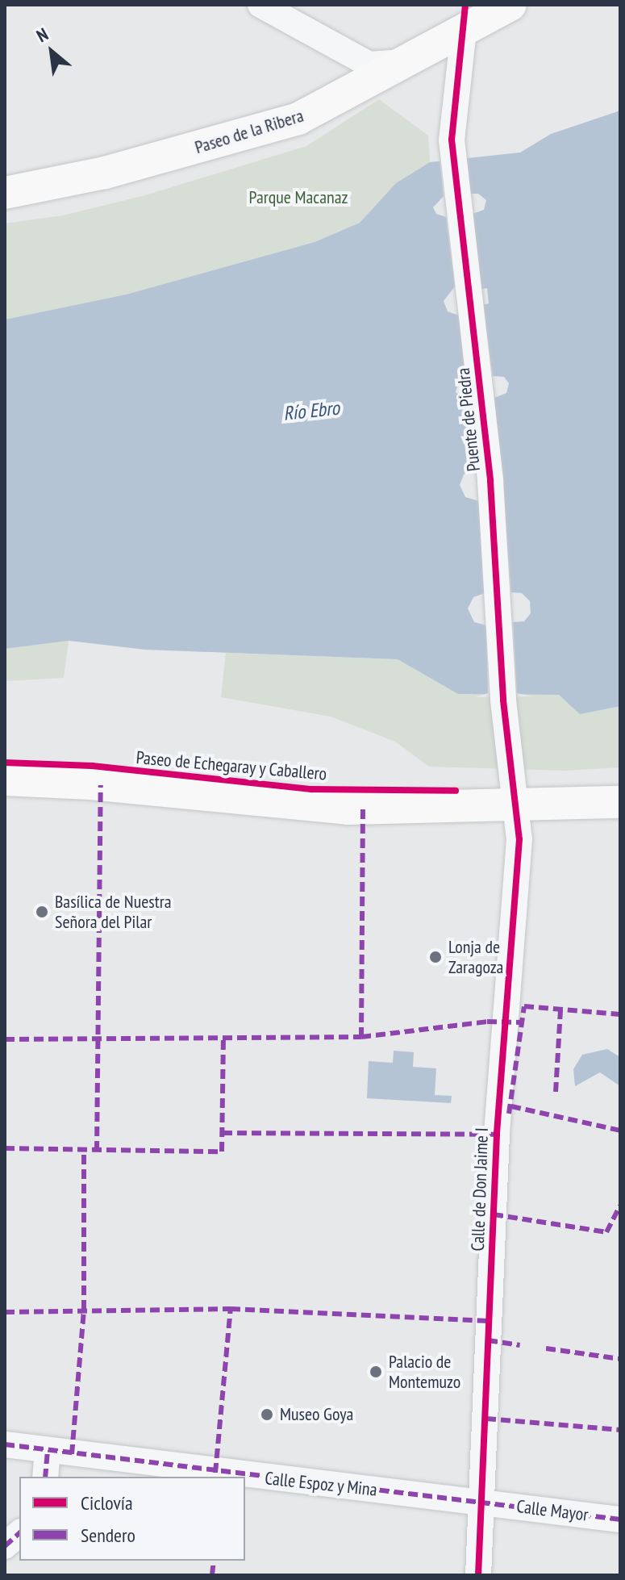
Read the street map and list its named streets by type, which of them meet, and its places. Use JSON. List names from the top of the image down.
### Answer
{
  "streets": {
    "main road": ["Paseo de la Ribera", "Paseo de Echegaray y Caballero"],
    "street": [
      "Puente de Piedra",
      "Calle de Don Jaime I",
      "Calle Espoz y Mina",
      "Calle Mayor"
    ]
  },
  "crossings": [
    ["Paseo de la Ribera", "Puente de Piedra"],
    ["Puente de Piedra", "Paseo de Echegaray y Caballero"],
    ["Puente de Piedra", "Calle de Don Jaime I"],
    ["Paseo de Echegaray y Caballero", "Calle de Don Jaime I"],
    ["Calle de Don Jaime I", "Calle Espoz y Mina"],
    ["Calle de Don Jaime I", "Calle Mayor"],
    ["Calle Espoz y Mina", "Calle Mayor"]
  ],
  "water": ["Río Ebro"],
  "parks": ["Parque Macanaz"],
  "places": [
    "Basílica de Nuestra Señora del Pilar",
    "Lonja de Zaragoza",
    "Palacio de Montemuzo",
    "Museo Goya"
  ],
  "legend": ["Ciclovía", "Sendero"],
  "north": "top left"
}
